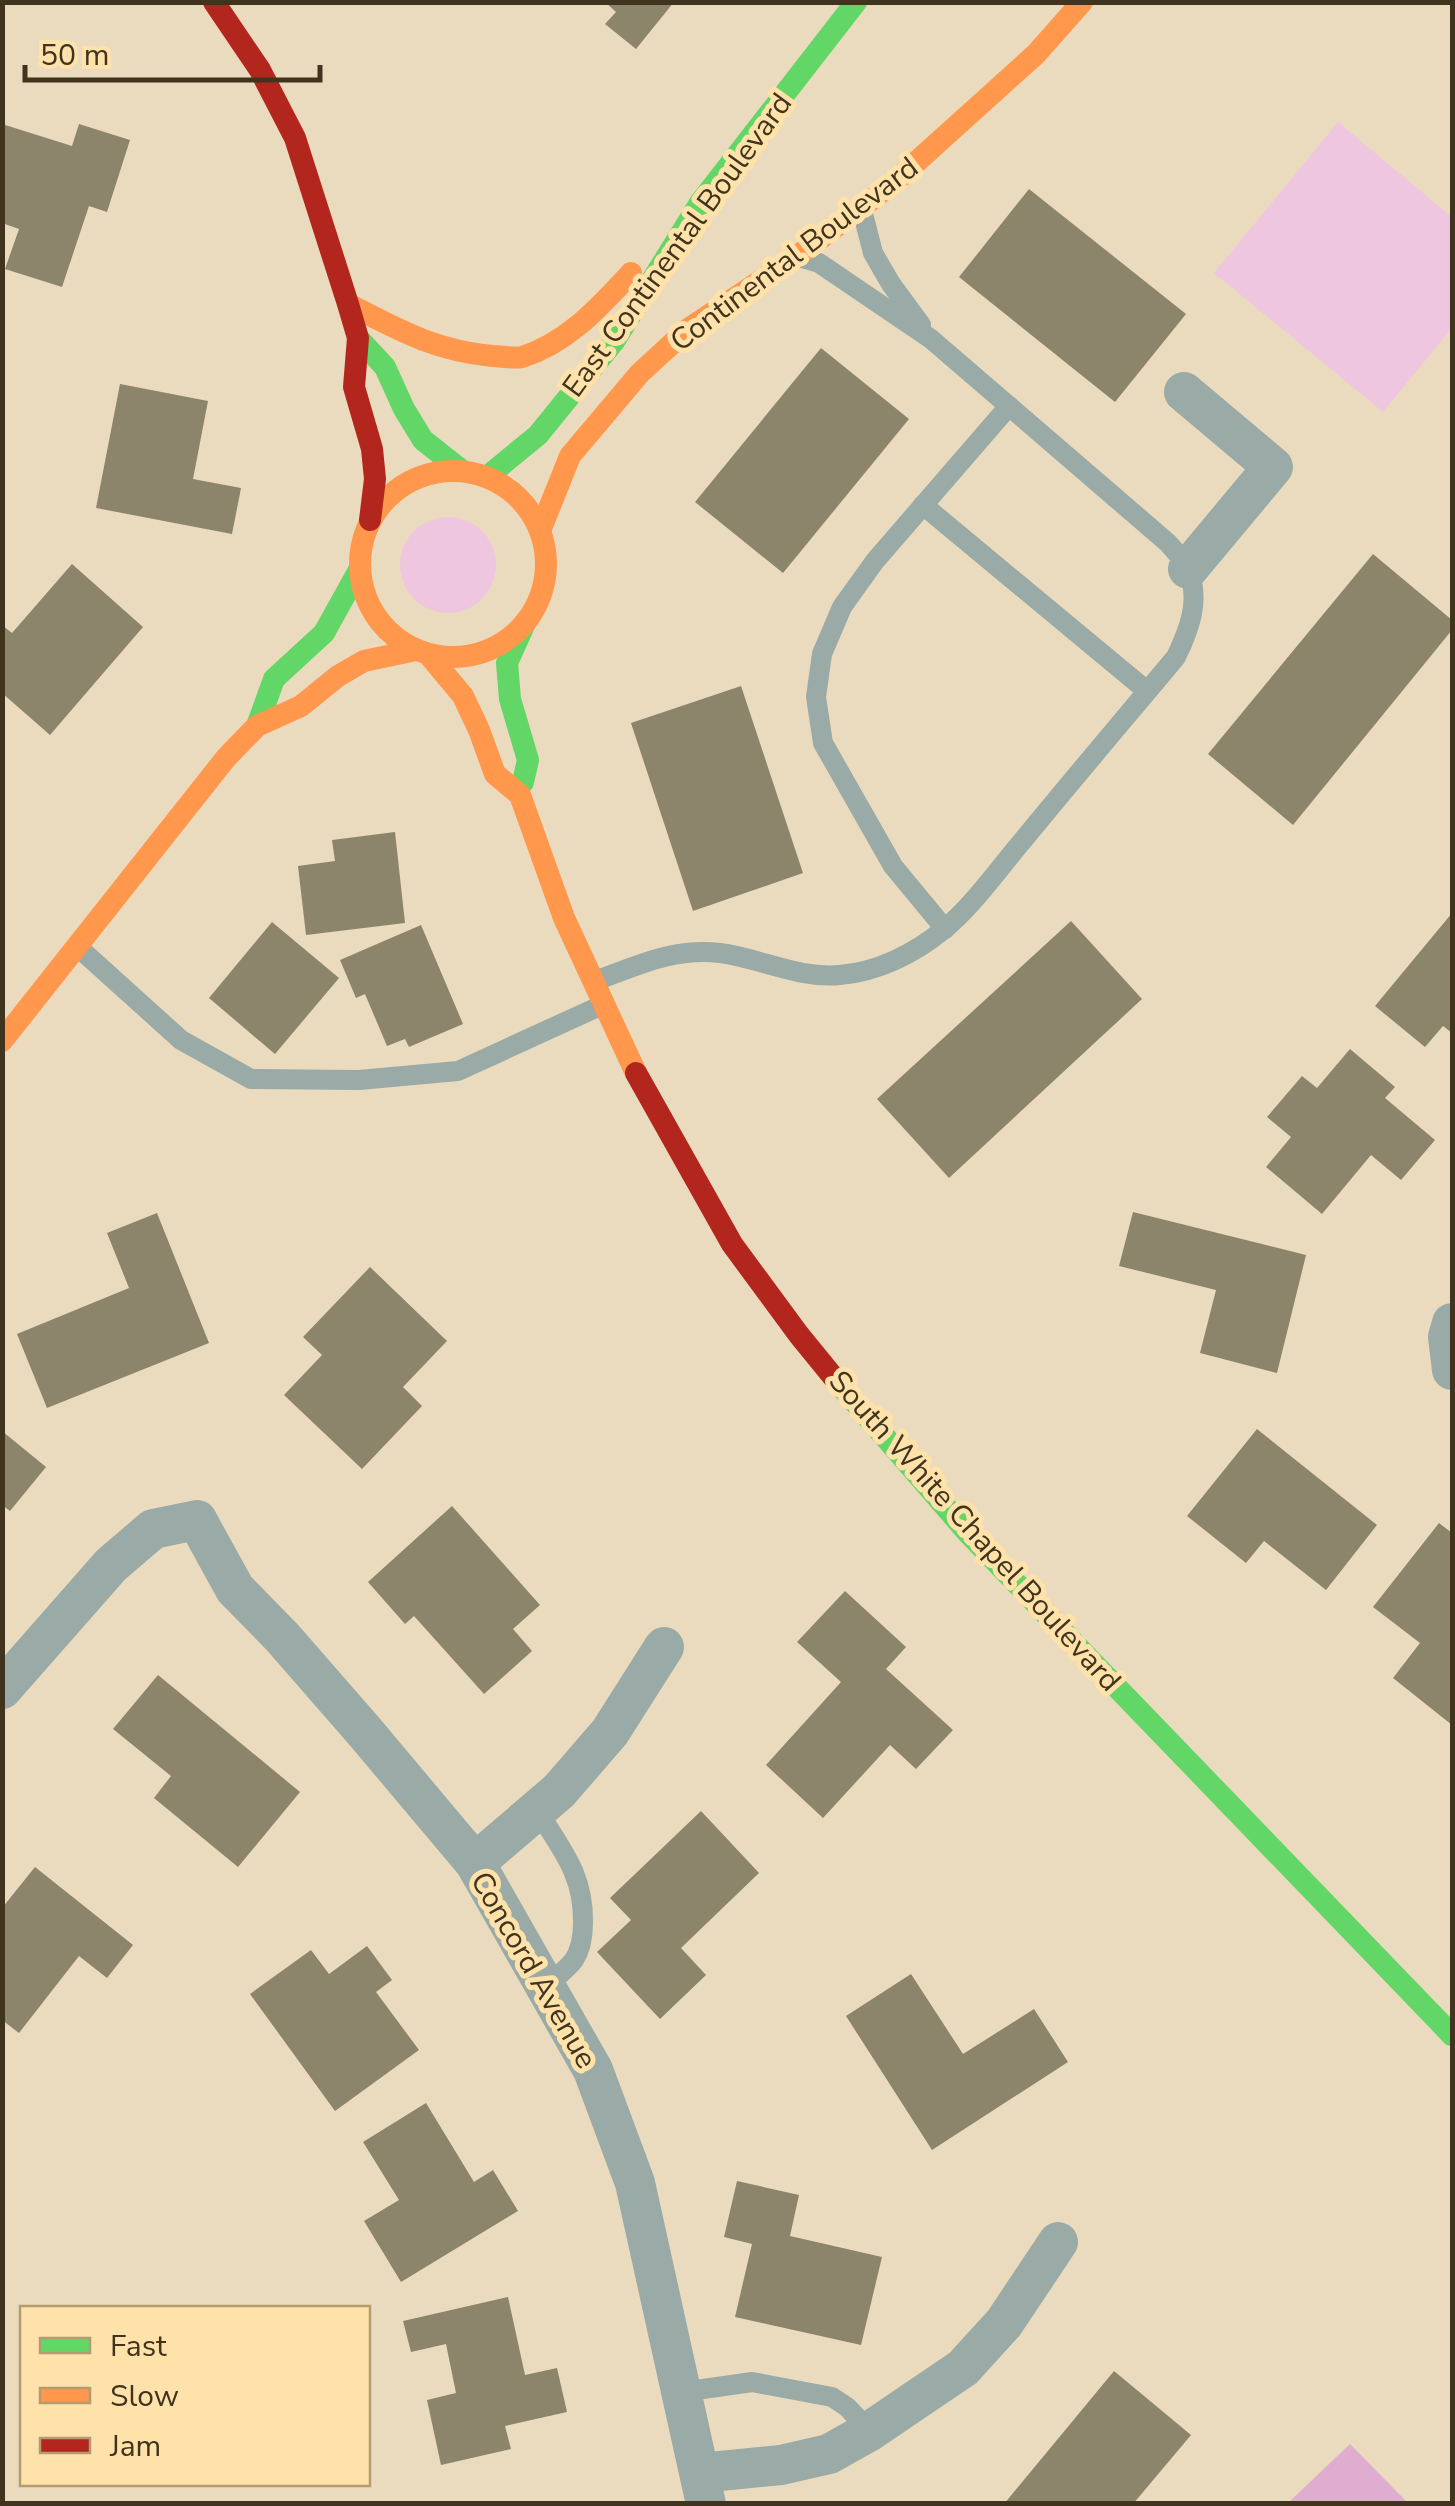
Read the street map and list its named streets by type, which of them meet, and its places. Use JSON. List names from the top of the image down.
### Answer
{
  "streets": {
    "main road": ["East Continental Boulevard", "Continental Boulevard", "South White Chapel Boulevard"],
    "street": ["Concord Avenue"]
  },
  "crossings": [
    ["East Continental Boulevard", "Continental Boulevard"],
    ["East Continental Boulevard", "South White Chapel Boulevard"],
    ["Continental Boulevard", "South White Chapel Boulevard"]
  ],
  "legend": ["Fast", "Slow", "Jam"],
  "scale_bar": "50 m"
}
